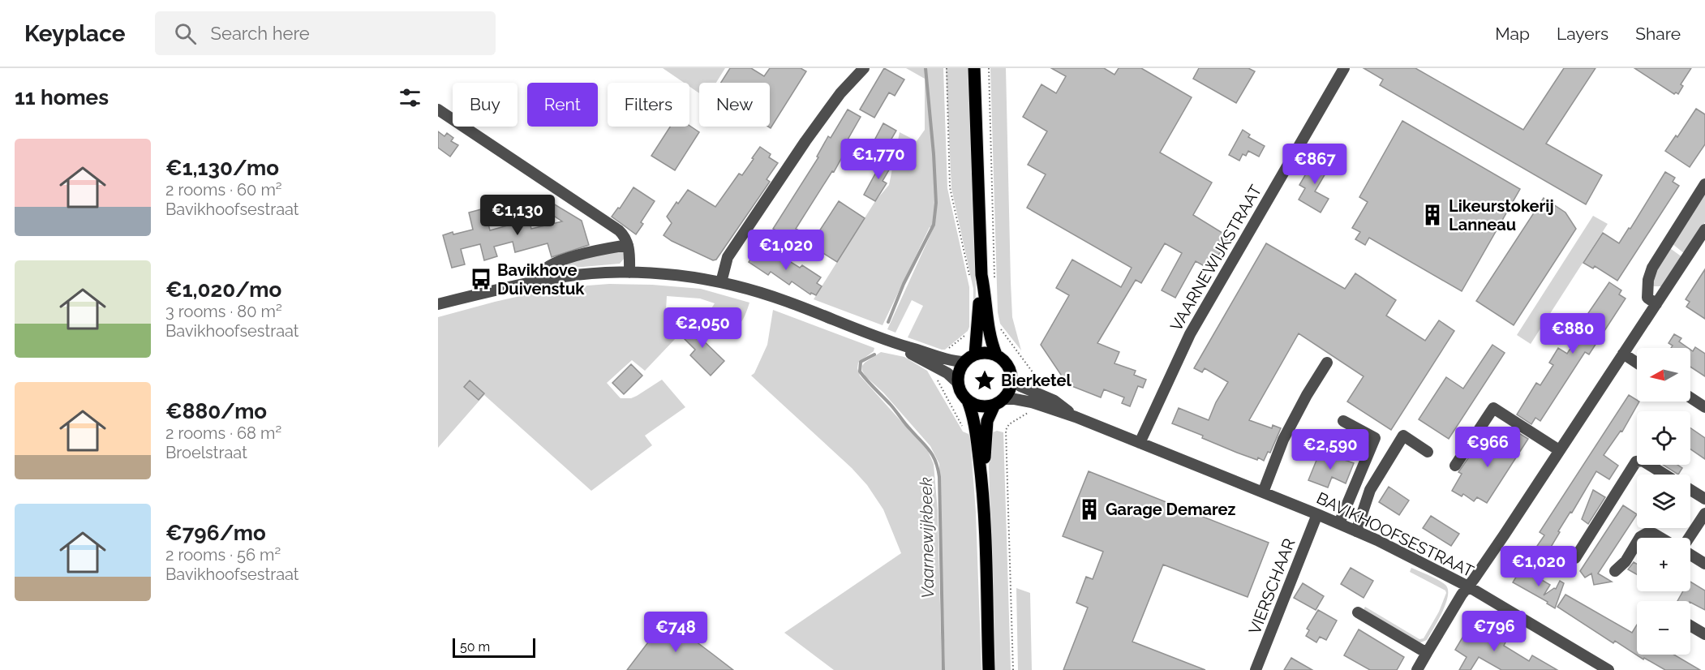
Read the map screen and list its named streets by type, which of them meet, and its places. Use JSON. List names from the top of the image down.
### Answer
{
  "streets": {
    "street": ["VAARNEWIJKSTRAAT", "BAVIKHOOFSESTRAAT", "VIERSCHAAR"]
  },
  "crossings": [
    ["VAARNEWIJKSTRAAT", "BAVIKHOOFSESTRAAT"],
    ["BAVIKHOOFSESTRAAT", "VIERSCHAAR"]
  ],
  "water": ["Vaarnewijkbeek"],
  "places": {
    "building": ["Likeurstokerij Lanneau", "Garage Demarez"],
    "bus stop": ["Bavikhove Duivenstuk"],
    "place": ["Bierketel"]
  },
  "scale_bar": "50 m",
  "north": "left",
  "page": {
    "header": "Keyplace",
    "search": "Search here",
    "nav": ["Map", "Layers", "Share"],
    "heading": "11 homes",
    "chip": [
      "Buy",
      "Rent",
      "Filters",
      "New"
    ],
    "list": [
      {
        "name": "€1,130/mo",
        "note": "2 rooms · 60 m² · Bavikhoofsestraat"
      },
      {
        "name": "€1,020/mo",
        "note": "3 rooms · 80 m² · Bavikhoofsestraat"
      },
      {
        "name": "€880/mo",
        "note": "2 rooms · 68 m² · Broelstraat"
      },
      {
        "name": "€796/mo",
        "note": "2 rooms · 56 m² · Bavikhoofsestraat"
      }
    ],
    "price": [
      "€1,770",
      "€867",
      "€1,130",
      "€1,020",
      "€2,050",
      "€880",
      "€966",
      "€2,590",
      "€1,020",
      "€796",
      "€748"
    ],
    "map_buttons": ["+", "−"],
    "scale": "50 m"
  }
}
